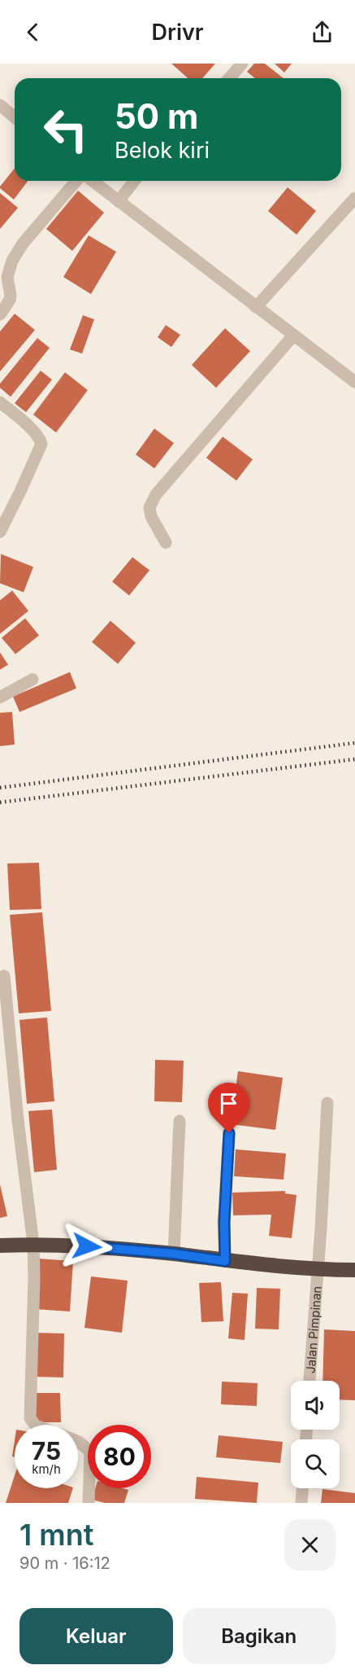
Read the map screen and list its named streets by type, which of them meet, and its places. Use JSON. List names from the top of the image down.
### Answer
{
  "streets": {
    "street": ["Jalan Pimpinan"]
  },
  "page": {
    "header": "Drivr",
    "turn": ["50 m", "Belok kiri"],
    "speed": "75 km/h",
    "limit": "80",
    "heading": ["1 mnt", "90 m · 16:12"],
    "buttons": ["Keluar", "Bagikan"]
  }
}
